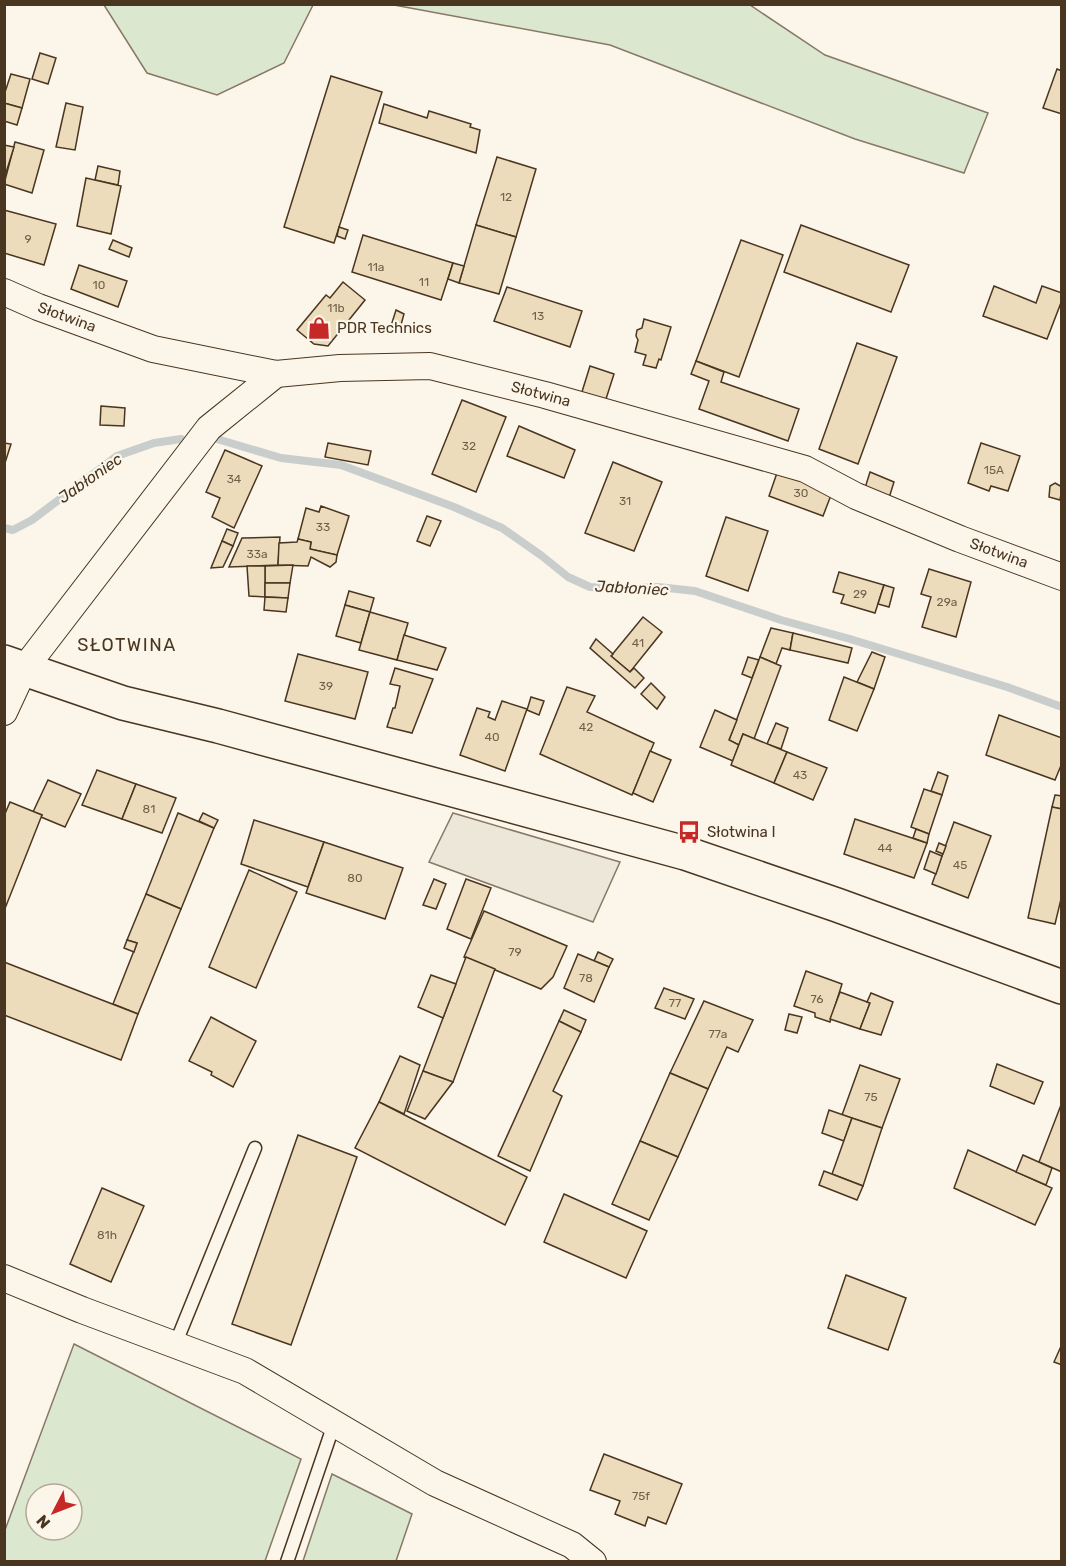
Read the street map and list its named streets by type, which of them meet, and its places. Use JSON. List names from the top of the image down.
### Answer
{
  "streets": {
    "street": ["Słotwina"]
  },
  "districts": ["SŁOTWINA"],
  "water": ["Jabłoniec"],
  "places": {
    "shop": ["PDR Technics"],
    "bus stop": ["Słotwina I"]
  },
  "house_numbers": [
    "12",
    "9",
    "11a",
    "11",
    "10",
    "11b",
    "13",
    "32",
    "15A",
    "34",
    "30",
    "31",
    "33",
    "33a",
    "29",
    "29a",
    "41",
    "39",
    "42",
    "40",
    "43",
    "81",
    "44",
    "45",
    "80",
    "79",
    "78",
    "76",
    "77",
    "77a",
    "75",
    "81h",
    "75f"
  ],
  "north": "bottom left"
}
